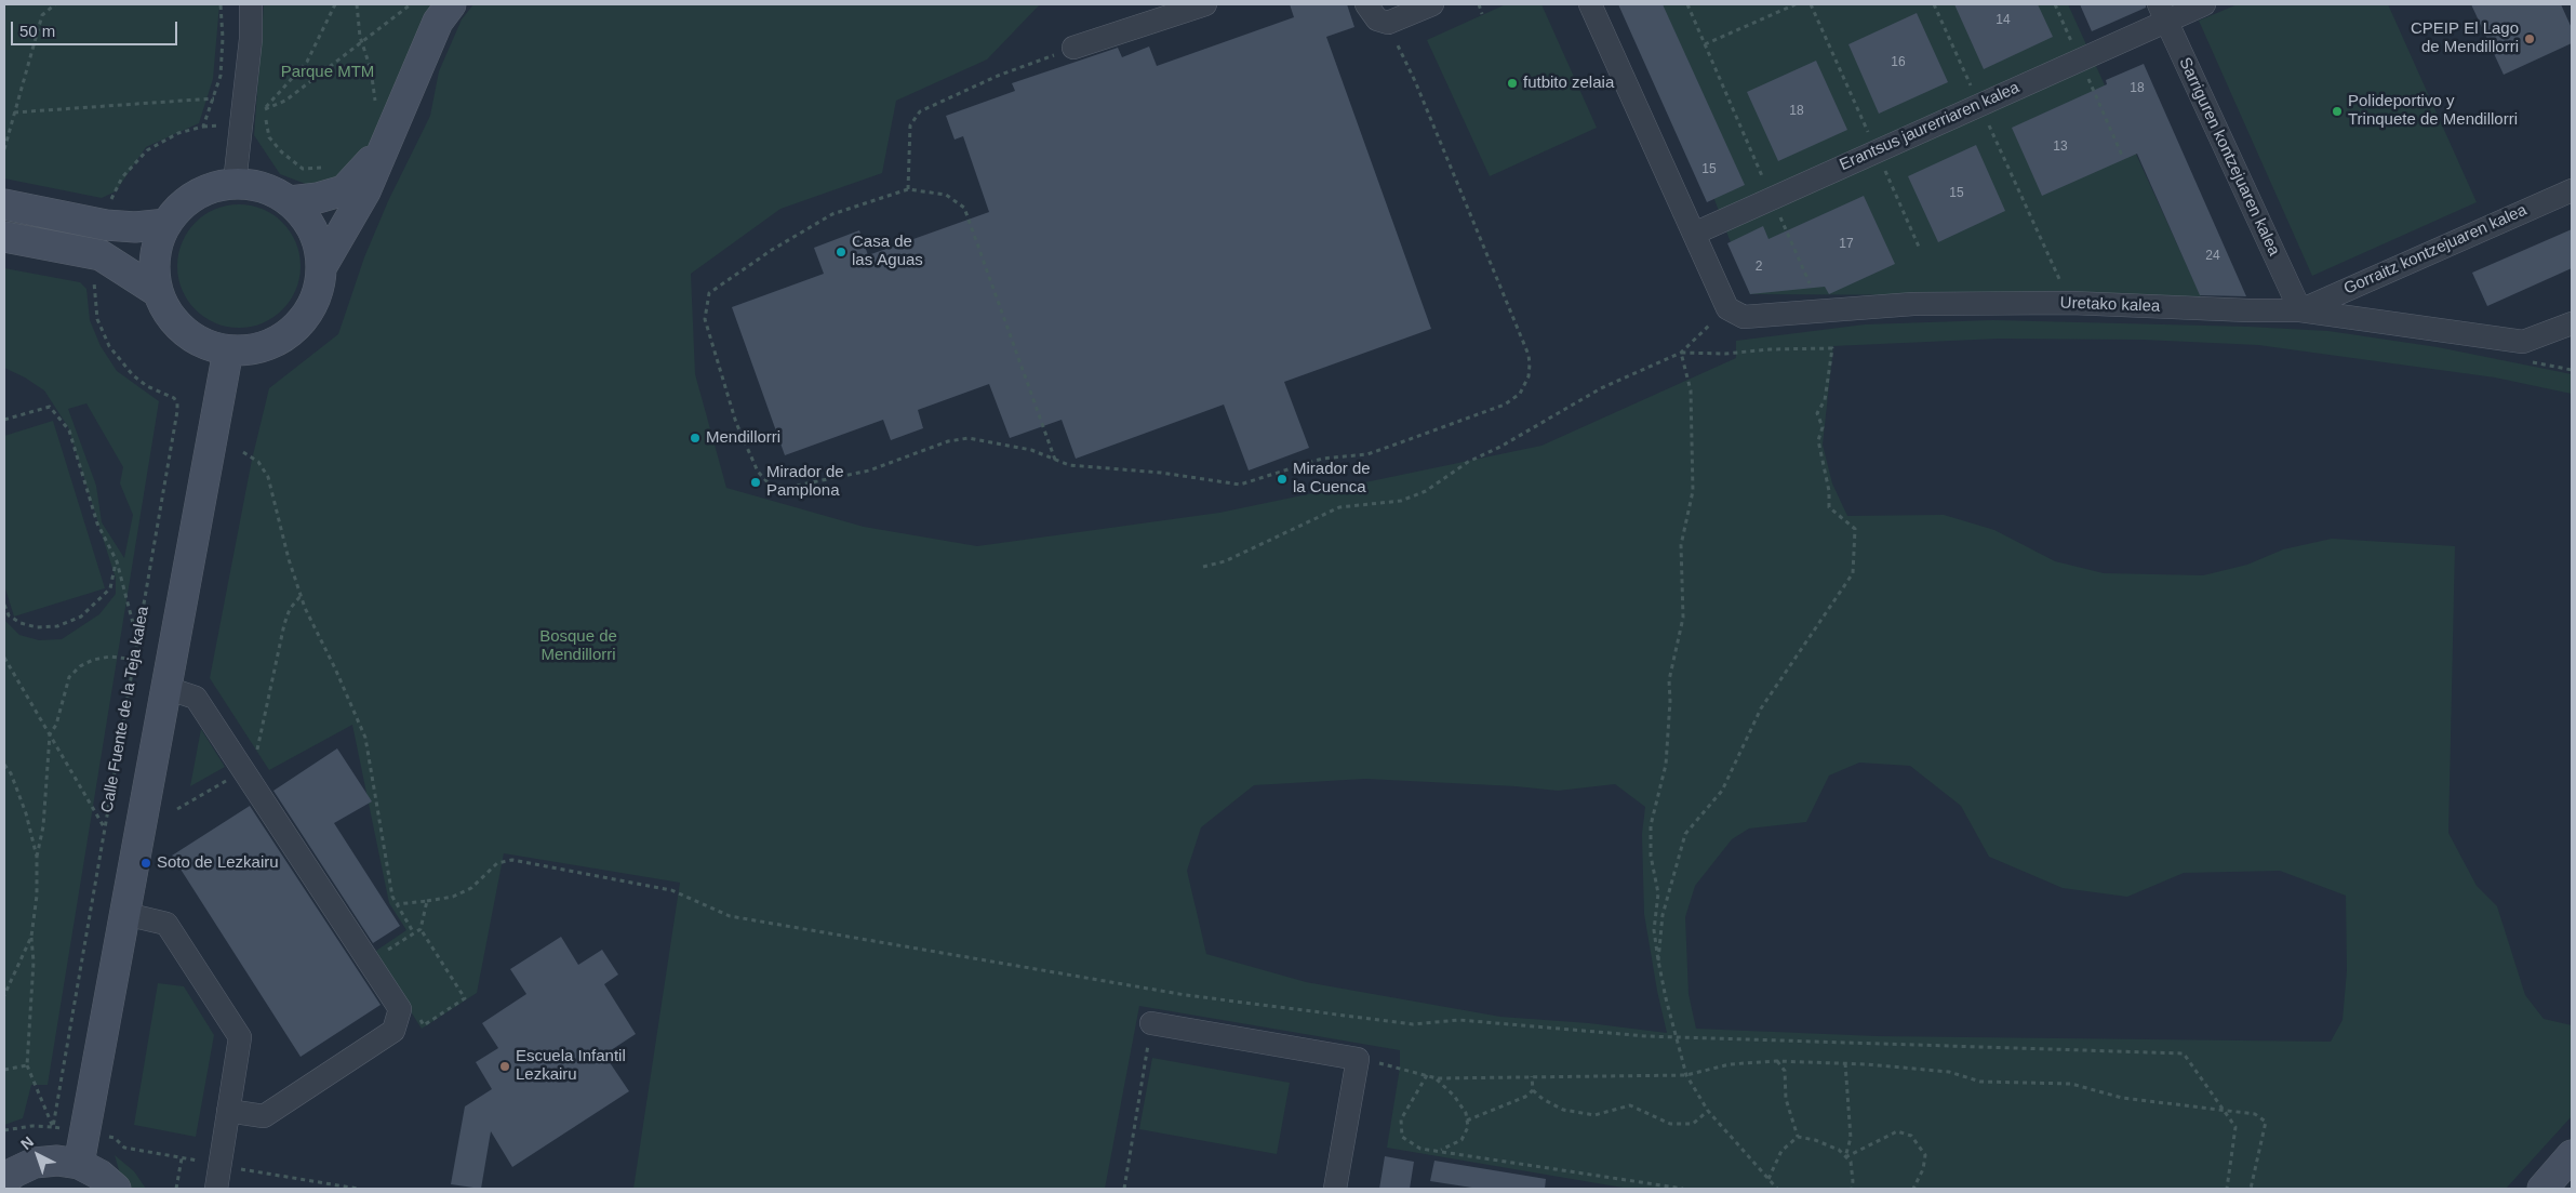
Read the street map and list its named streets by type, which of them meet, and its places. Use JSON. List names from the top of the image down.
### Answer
{
  "streets": {
    "street": [
      "Erantsus jaurerriaren kalea",
      "Sarriguren kontzejuaren kalea",
      "Gorraitz kontzejuaren kalea",
      "Uretako kalea"
    ],
    "path": ["Calle Fuente de la Teja kalea"]
  },
  "crossings": [
    ["Erantsus jaurerriaren kalea", "Sarriguren kontzejuaren kalea"],
    ["Sarriguren kontzejuaren kalea", "Gorraitz kontzejuaren kalea"],
    ["Sarriguren kontzejuaren kalea", "Uretako kalea"],
    ["Gorraitz kontzejuaren kalea", "Uretako kalea"]
  ],
  "parks": ["Parque MTM", "Bosque de Mendillorri"],
  "places": [
    "CPEIP El Lago de Mendillorri",
    "futbito zelaia",
    "Polideportivo y Trinquete de Mendillorri",
    "Casa de las Aguas",
    "Mendillorri",
    "Mirador de la Cuenca",
    "Mirador de Pamplona",
    "Soto de Lezkairu",
    "Escuela Infantil Lezkairu"
  ],
  "house_numbers": [
    "14",
    "16",
    "18",
    "18",
    "13",
    "15",
    "15",
    "17",
    "24",
    "2"
  ],
  "scale_bar": "50 m",
  "north": "top left"
}
